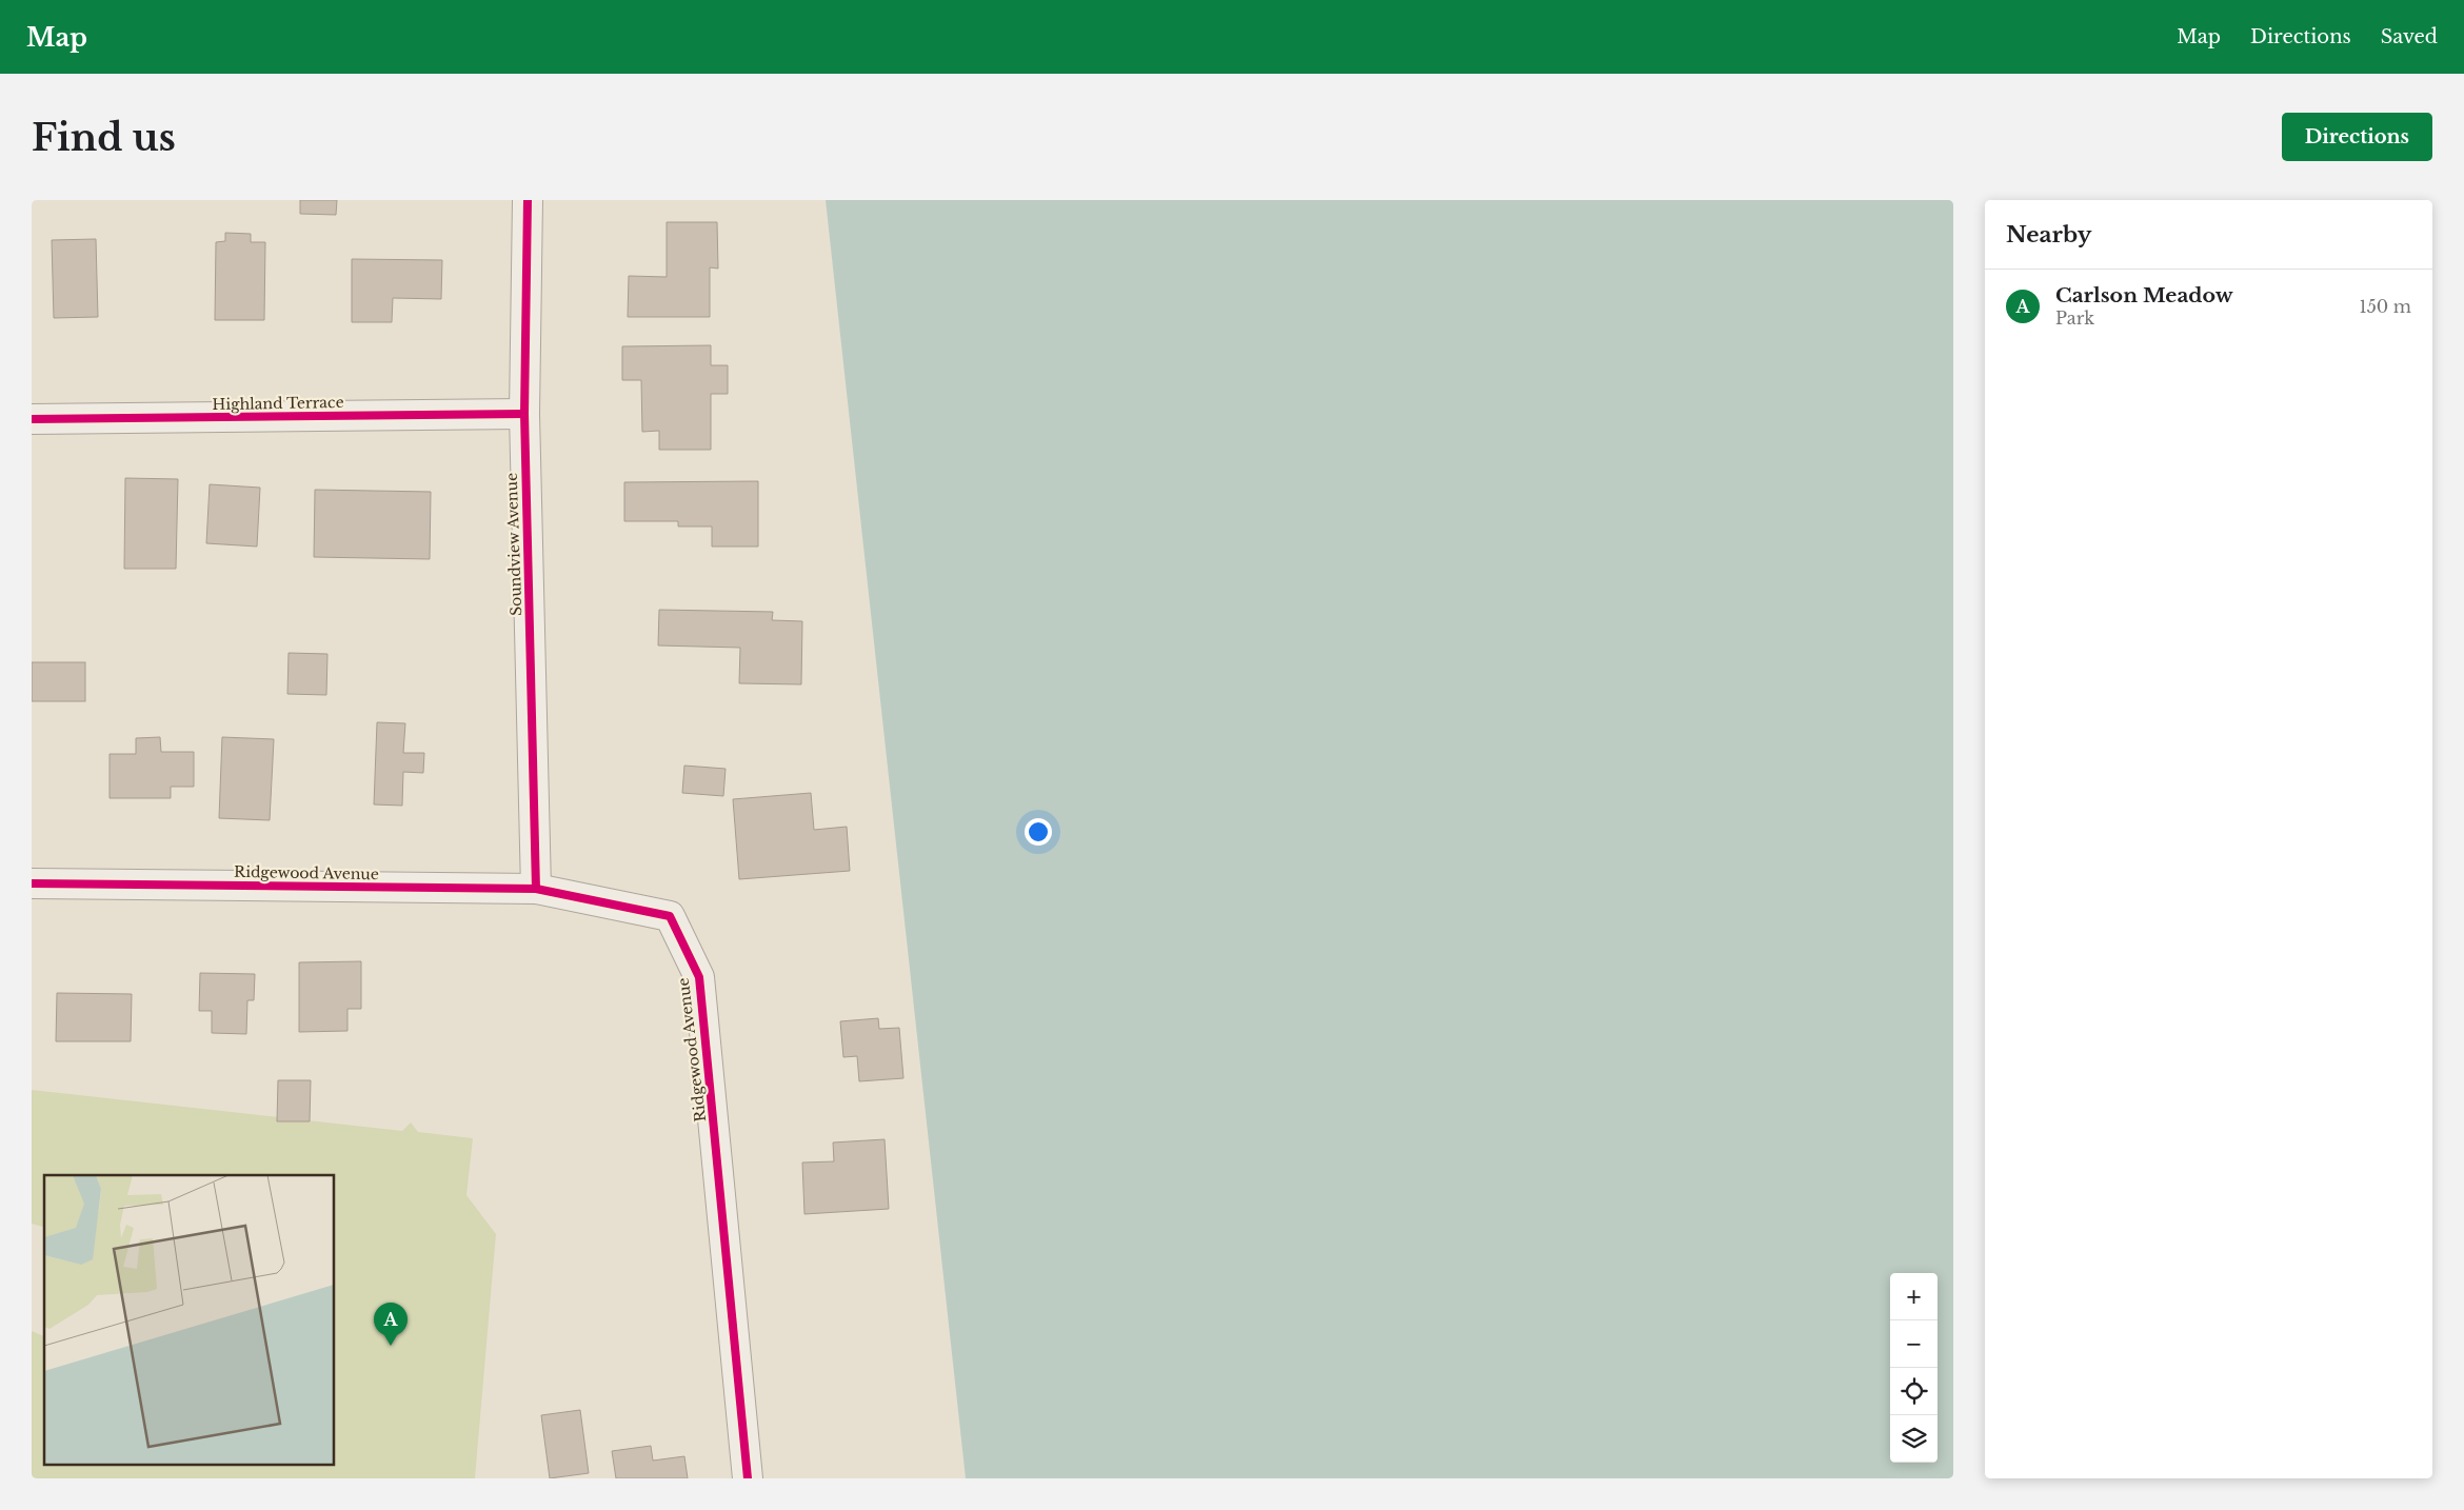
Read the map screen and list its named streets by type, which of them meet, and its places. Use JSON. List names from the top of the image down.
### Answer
{
  "streets": {
    "street": ["Highland Terrace", "Soundview Avenue", "Ridgewood Avenue"]
  },
  "crossings": [
    ["Highland Terrace", "Soundview Avenue"],
    ["Soundview Avenue", "Ridgewood Avenue"]
  ],
  "page": {
    "header": "Map",
    "nav": ["Map", "Directions", "Saved"],
    "buttons": "Directions",
    "title": "Find us",
    "heading": "Nearby",
    "list": [
      {
        "mark": "A",
        "name": "Carlson Meadow",
        "note": "Park",
        "value": "150 m"
      }
    ],
    "map_buttons": ["+", "−"],
    "pins": "A"
  }
}
